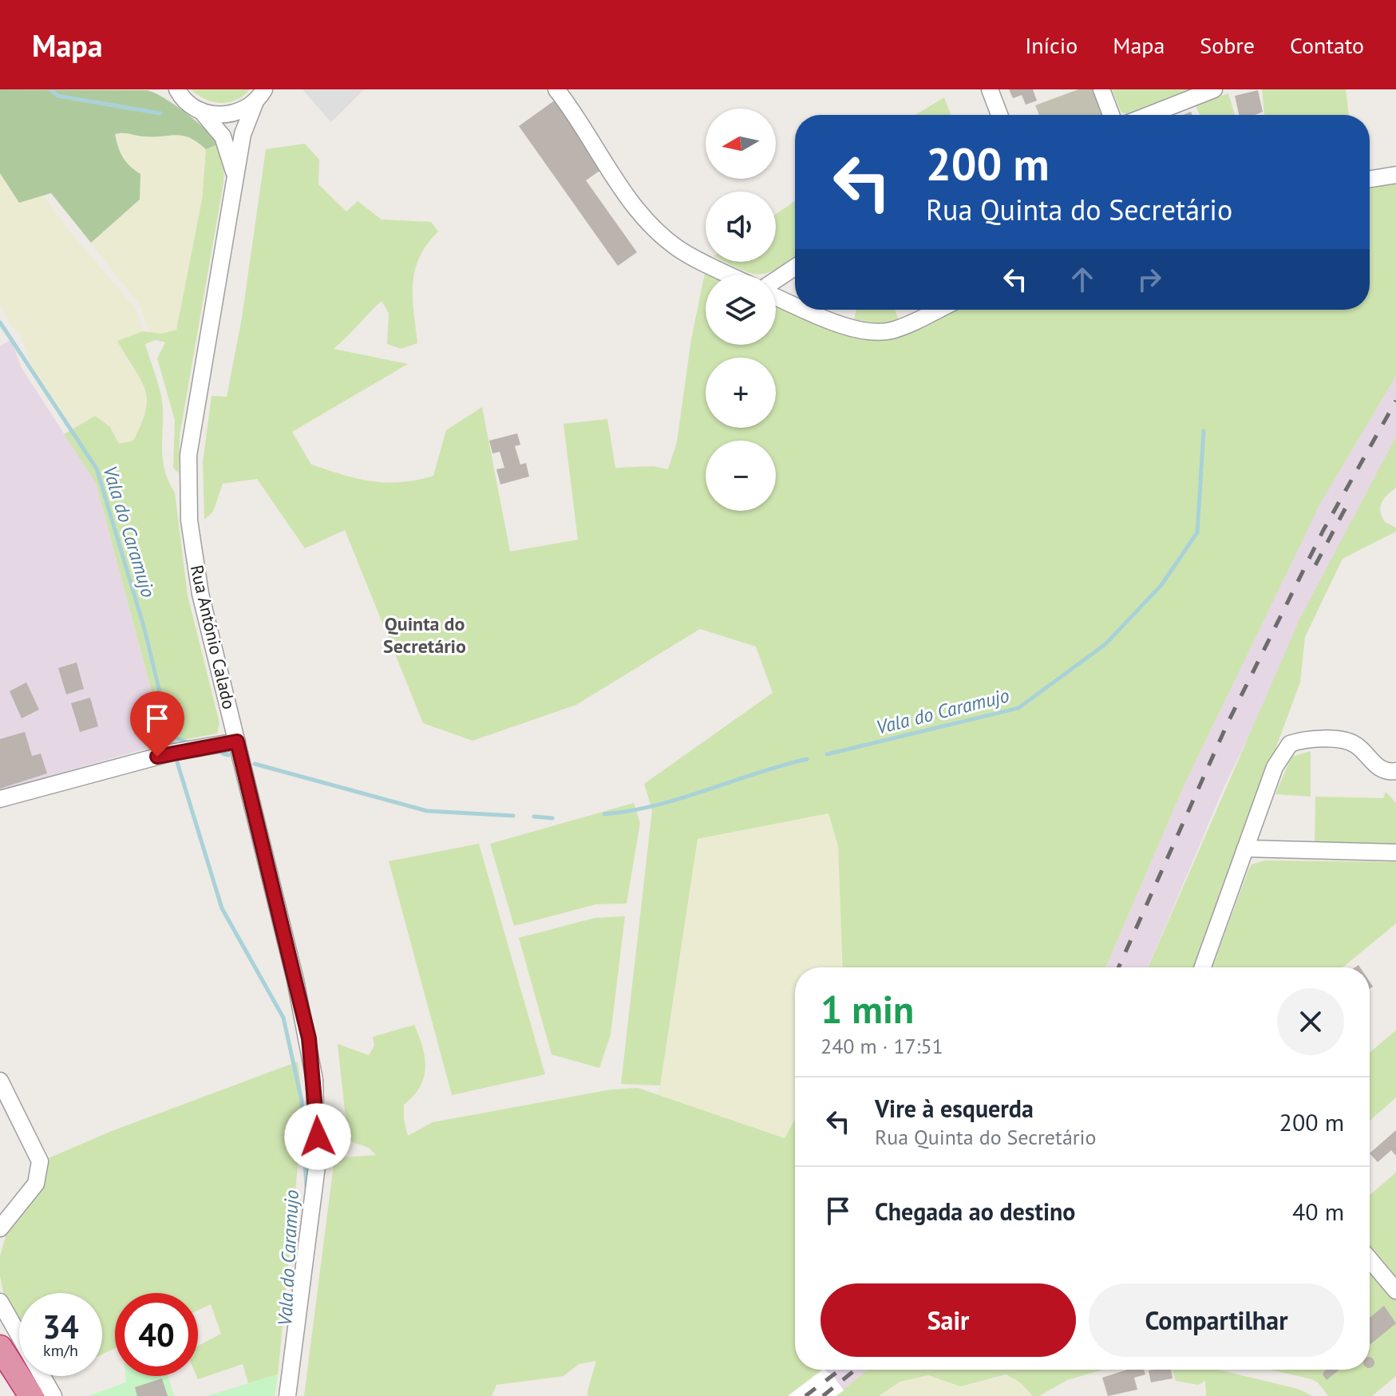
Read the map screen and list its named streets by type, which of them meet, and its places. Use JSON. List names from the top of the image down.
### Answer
{
  "streets": {
    "street": ["Rua António Calado"]
  },
  "districts": ["Quinta do Secretário"],
  "water": ["Vala do Caramujo"],
  "north": "left",
  "page": {
    "header": "Mapa",
    "nav": [
      "Início",
      "Mapa",
      "Sobre",
      "Contato"
    ],
    "map_buttons": ["+", "−"],
    "turn": ["200 m", "Rua Quinta do Secretário"],
    "heading": ["1 min", "240 m · 17:51"],
    "list": [
      {
        "name": "Vire à esquerda",
        "note": "Rua Quinta do Secretário",
        "value": "200 m"
      },
      {
        "name": "Chegada ao destino",
        "value": "40 m"
      }
    ],
    "buttons": ["Sair", "Compartilhar"],
    "speed": "34 km/h",
    "limit": "40"
  }
}
